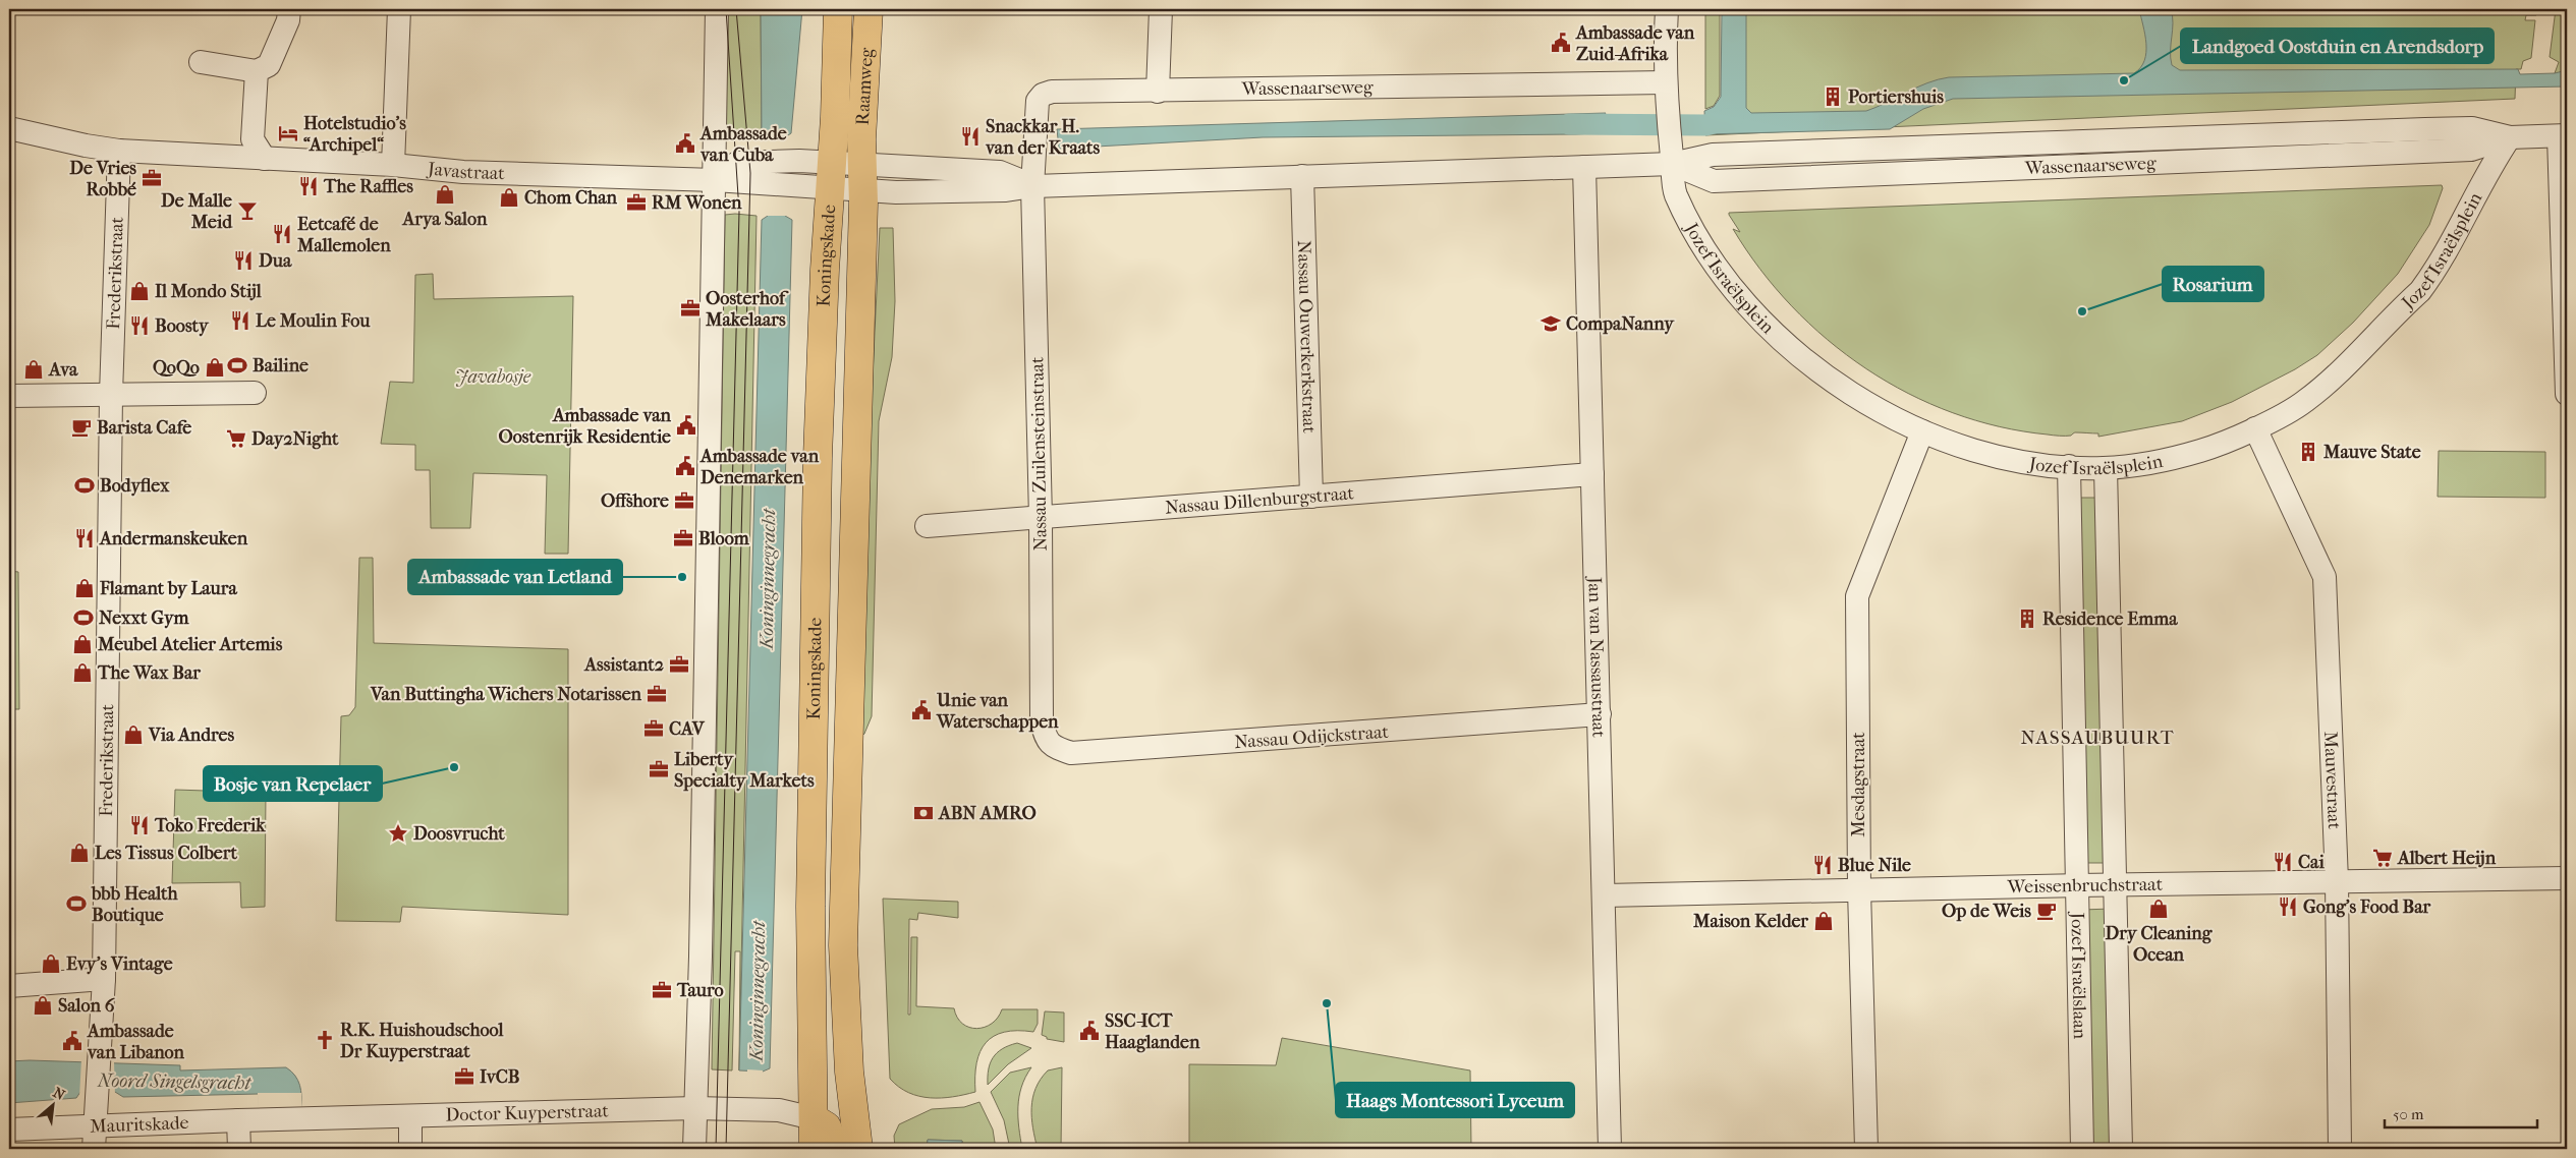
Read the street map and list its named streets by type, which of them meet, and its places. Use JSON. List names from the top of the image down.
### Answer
{
  "streets": {
    "main road": ["Raamweg", "Koningskade"],
    "street": [
      "Wassenaarseweg",
      "Javastraat",
      "Jozef Israëlsplein",
      "Frederikstraat",
      "Nassau Ouwerkerkstraat",
      "Nassau Zuilensteinstraat",
      "Nassau Dillenburgstraat",
      "Jan van Nassaustraat",
      "Nassau Odijckstraat",
      "Mauvestraat",
      "Mesdagstraat",
      "Weissenbruchstraat",
      "Jozef Israëlslaan",
      "Doctor Kuyperstraat",
      "Mauritskade"
    ]
  },
  "crossings": [
    ["Raamweg", "Wassenaarseweg"],
    ["Raamweg", "Javastraat"],
    ["Raamweg", "Koningskade"],
    ["Wassenaarseweg", "Javastraat"],
    ["Wassenaarseweg", "Jozef Israëlsplein"],
    ["Wassenaarseweg", "Koningskade"],
    ["Wassenaarseweg", "Nassau Ouwerkerkstraat"],
    ["Wassenaarseweg", "Nassau Zuilensteinstraat"],
    ["Wassenaarseweg", "Jan van Nassaustraat"],
    ["Javastraat", "Koningskade"],
    ["Javastraat", "Frederikstraat"],
    ["Jozef Israëlsplein", "Mauvestraat"],
    ["Jozef Israëlsplein", "Mesdagstraat"],
    ["Jozef Israëlsplein", "Jozef Israëlslaan"],
    ["Koningskade", "Doctor Kuyperstraat"],
    ["Frederikstraat", "Mauritskade"],
    ["Nassau Ouwerkerkstraat", "Nassau Dillenburgstraat"],
    ["Nassau Zuilensteinstraat", "Nassau Dillenburgstraat"],
    ["Nassau Zuilensteinstraat", "Nassau Odijckstraat"],
    ["Nassau Dillenburgstraat", "Jan van Nassaustraat"],
    ["Jan van Nassaustraat", "Nassau Odijckstraat"],
    ["Jan van Nassaustraat", "Weissenbruchstraat"],
    ["Mauvestraat", "Weissenbruchstraat"],
    ["Mesdagstraat", "Weissenbruchstraat"],
    ["Weissenbruchstraat", "Jozef Israëlslaan"],
    ["Doctor Kuyperstraat", "Mauritskade"]
  ],
  "districts": ["NASSAUBUURT"],
  "water": ["Koninginnegracht", "Noord Singelsgracht"],
  "parks": ["Javabosje"],
  "places": {
    "public building": [
      "Ambassade van Zuid-Afrika",
      "Ambassade van Cuba",
      "Ambassade van Oostenrijk Residentie",
      "Ambassade van Denemarken",
      "Unie van Waterschappen",
      "SSC-ICT Haaglanden",
      "Ambassade van Libanon"
    ],
    "other": [
      "Landgoed Oostduin en Arendsdorp",
      "Rosarium",
      "Ambassade van Letland",
      "Bosje van Repelaer",
      "Haags Montessori Lyceum"
    ],
    "building": ["Portiershuis", "Mauve State", "Residence Emma"],
    "hotel": ["Hotelstudio's “Archipel“"],
    "restaurant": [
      "Snackkar H. van der Kraats",
      "The Raffles",
      "Eetcafé de Mallemolen",
      "Dua",
      "Le Moulin Fou",
      "Boosty",
      "Andermanskeuken",
      "Toko Frederik",
      "Cai",
      "Blue Nile",
      "Gong's Food Bar"
    ],
    "office": [
      "De Vries Robbé",
      "RM Wonen",
      "Oosterhof Makelaars",
      "Offshore",
      "Bloom",
      "Assistant2",
      "Van Buttingha Wichers Notarissen",
      "CAV",
      "Liberty Specialty Markets",
      "Tauro",
      "IvCB"
    ],
    "shop": [
      "Arya Salon",
      "Chom Chan",
      "Il Mondo Stijl",
      "QoQo",
      "Ava",
      "Flamant by Laura",
      "Meubel Atelier Artemis",
      "The Wax Bar",
      "Via Andres",
      "Les Tissus Colbert",
      "Dry Cleaning Ocean",
      "Maison Kelder",
      "Evy's Vintage",
      "Salon 6"
    ],
    "bar": ["De Malle Meid"],
    "school or university": ["CompaNanny"],
    "sports": [
      "Bailine",
      "Bodyflex",
      "Nexxt Gym",
      "bbb Health Boutique"
    ],
    "cafe": ["Barista Cafe", "Op de Weis"],
    "supermarket": ["Day2Night", "Albert Heijn"],
    "bank": ["ABN AMRO"],
    "place": ["Doosvrucht"],
    "church": ["R.K. Huishoudschool Dr Kuyperstraat"]
  },
  "scale_bar": "50 m",
  "north": "top right"
}
